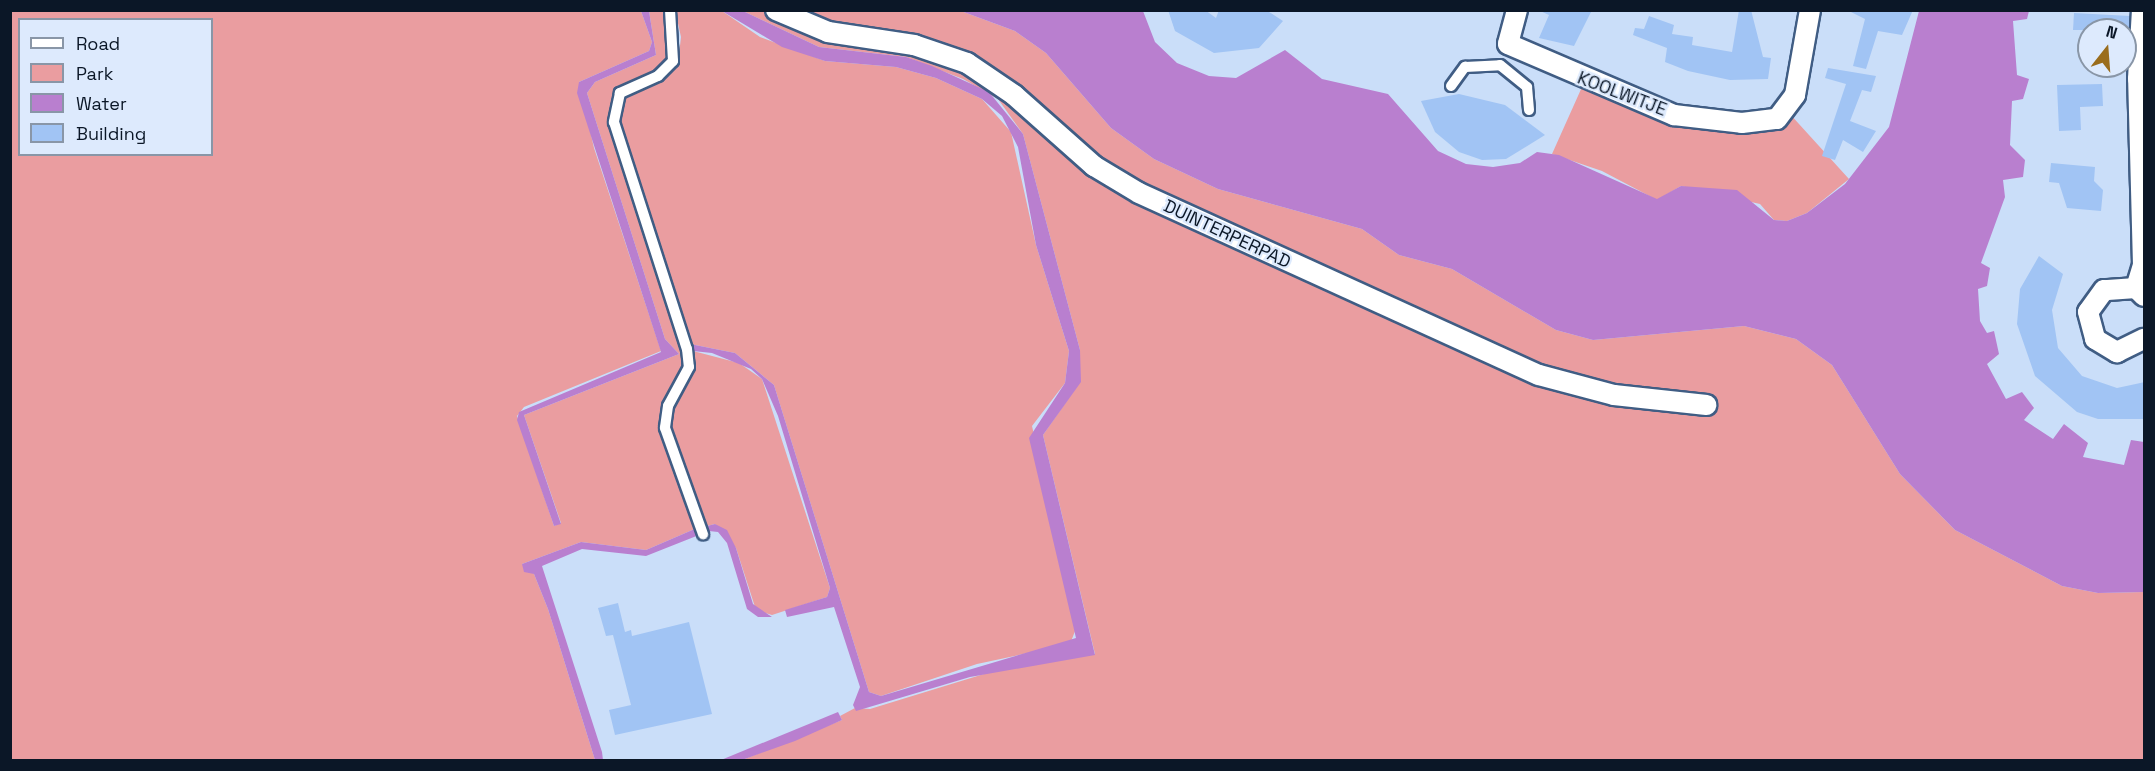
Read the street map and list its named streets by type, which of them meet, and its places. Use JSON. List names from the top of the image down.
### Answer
{
  "streets": {
    "street": ["KOOLWITJE", "DUINTERPERPAD"]
  },
  "legend": [
    "Road",
    "Park",
    "Water",
    "Building"
  ],
  "north": "top"
}
